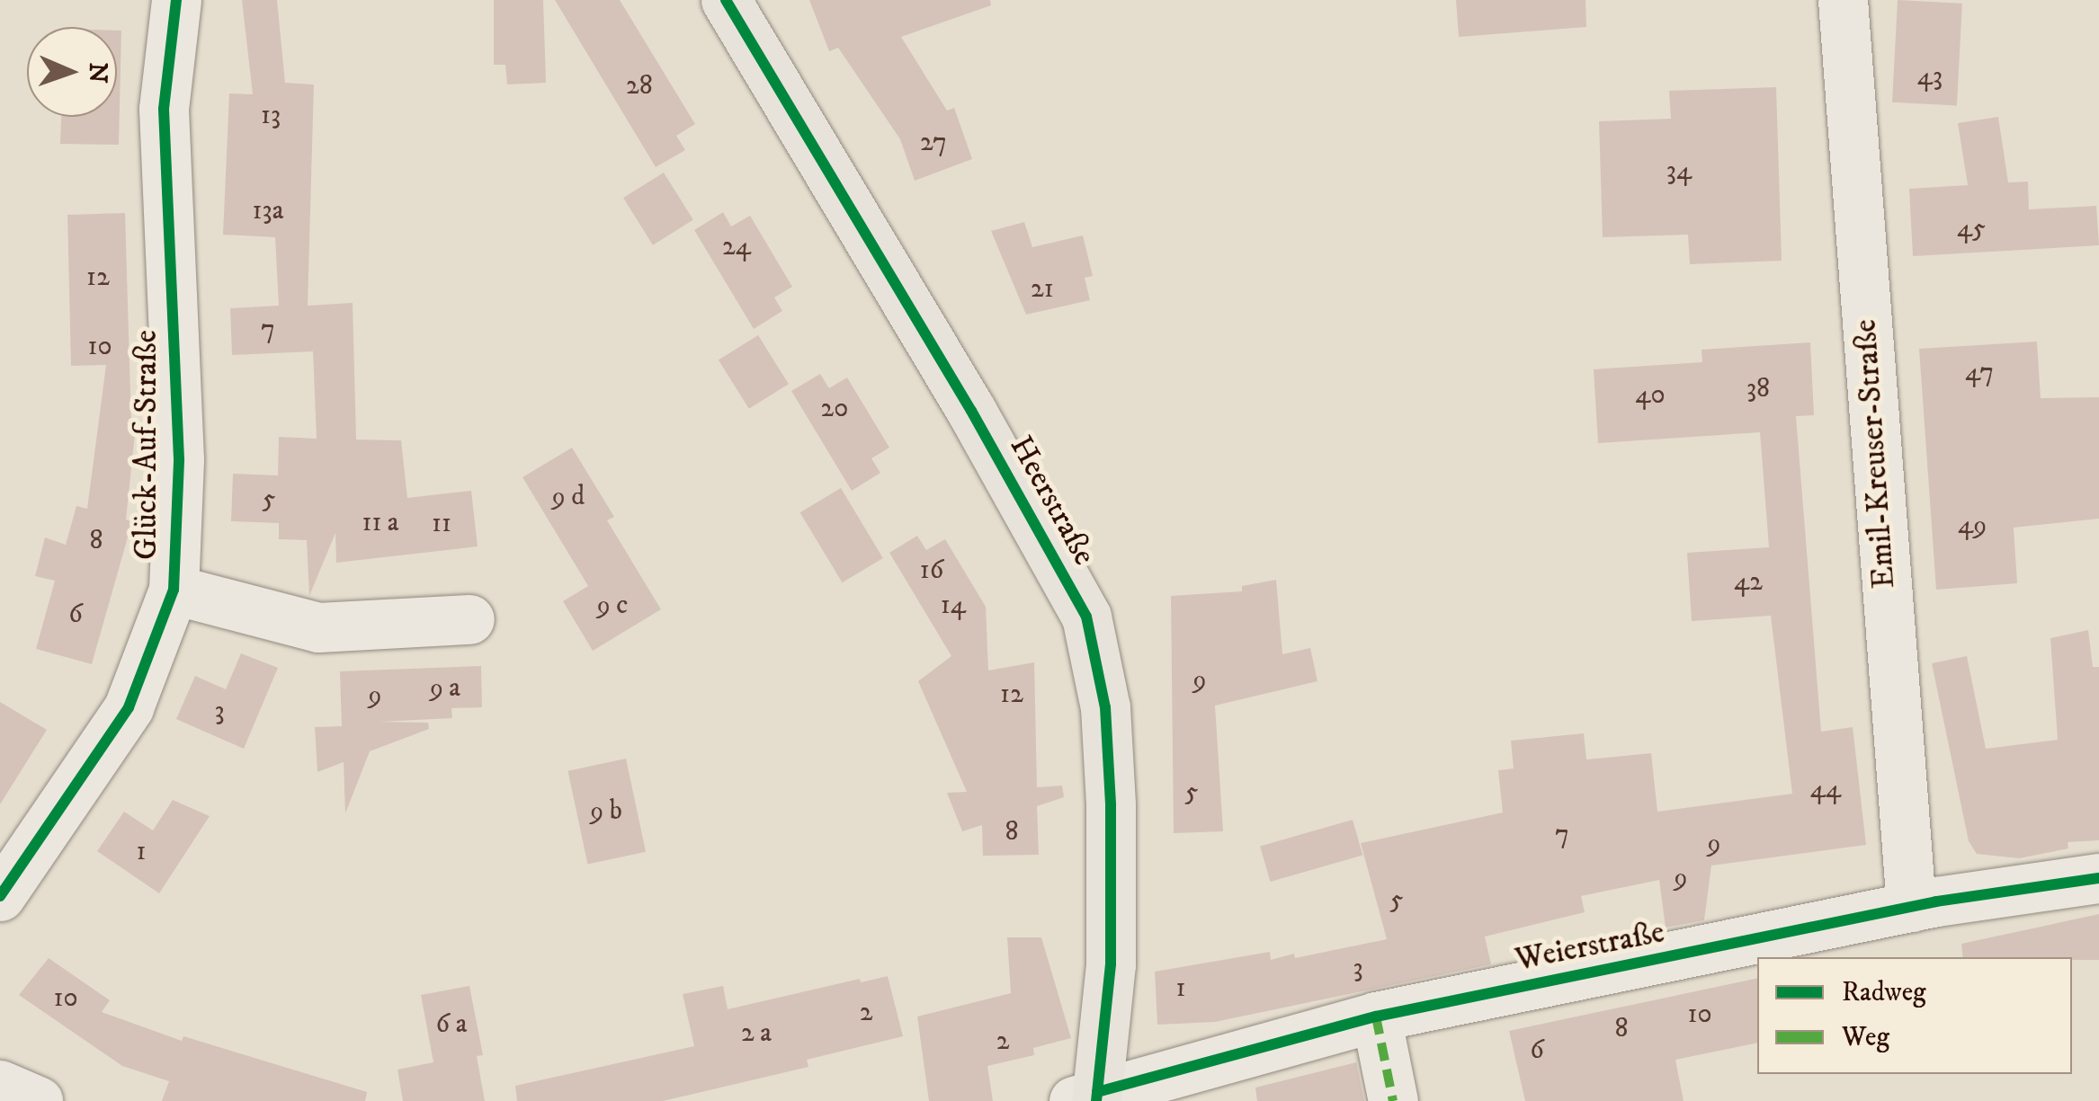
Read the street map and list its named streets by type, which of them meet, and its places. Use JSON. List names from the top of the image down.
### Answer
{
  "streets": {
    "main road": ["Heerstraße"],
    "street": ["Glück-Auf-Straße", "Emil-Kreuser-Straße", "Weierstraße"]
  },
  "crossings": [
    ["Emil-Kreuser-Straße", "Weierstraße"],
    ["Heerstraße", "Weierstraße"]
  ],
  "house_numbers": [
    "43",
    "28",
    "13",
    "27",
    "34",
    "13a",
    "45",
    "24",
    "12",
    "21",
    "7",
    "10",
    "47",
    "38",
    "40",
    "20",
    "9 d",
    "5",
    "11 a",
    "11",
    "49",
    "8",
    "16",
    "42",
    "9 c",
    "14",
    "6",
    "9",
    "9 a",
    "12",
    "9",
    "3",
    "44",
    "5",
    "9 b",
    "8",
    "7",
    "9",
    "1",
    "9",
    "5",
    "3",
    "1",
    "10",
    "2",
    "10",
    "6 a",
    "8",
    "2 a",
    "2",
    "6"
  ],
  "legend": ["Radweg", "Weg"],
  "north": "right"
}
